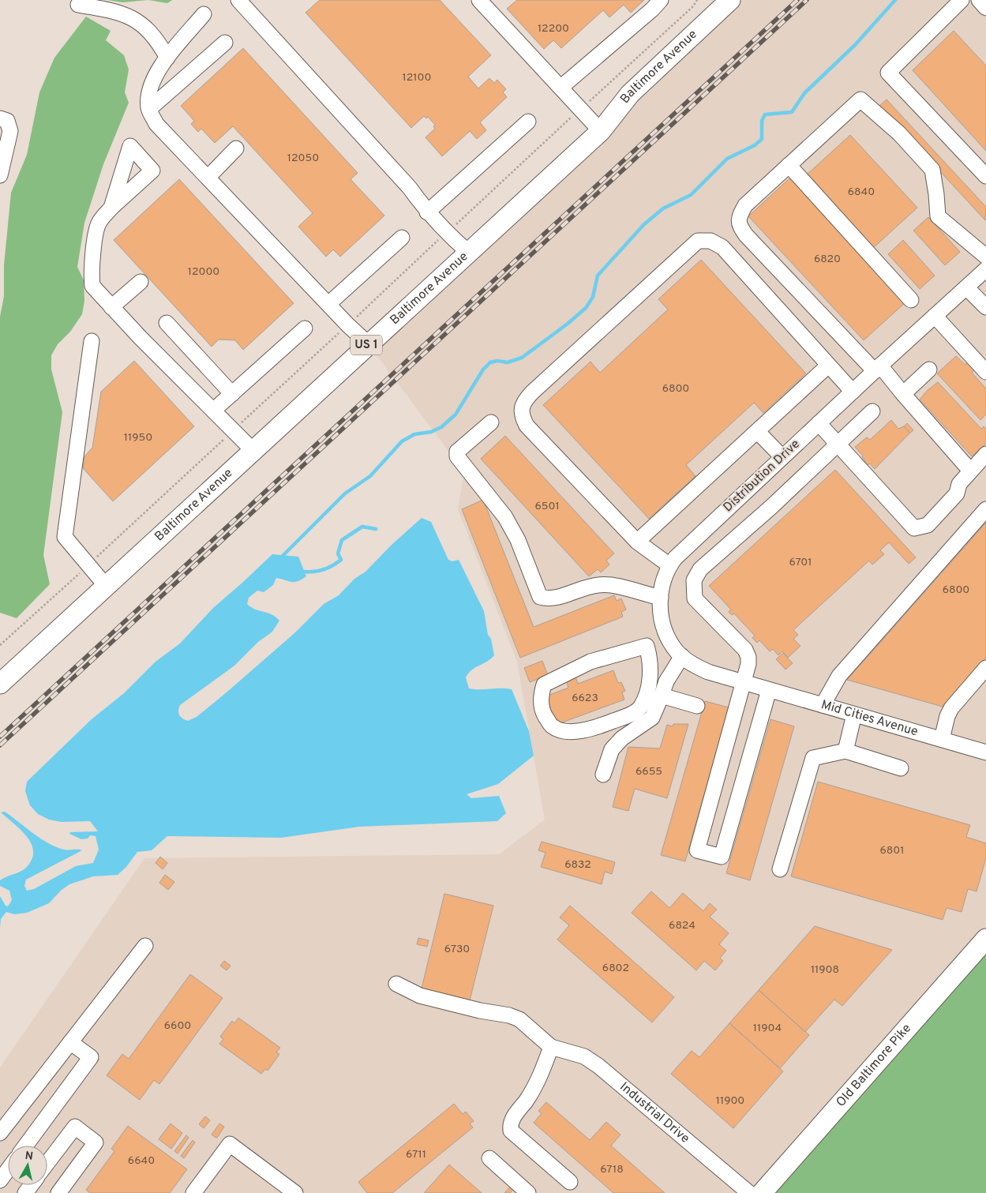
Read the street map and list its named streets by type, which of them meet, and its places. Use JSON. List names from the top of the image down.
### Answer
{
  "streets": {
    "main road": ["Baltimore Avenue", "US 1", "Old Baltimore Pike"],
    "street": ["Distribution Drive", "Mid Cities Avenue", "Industrial Drive"]
  },
  "crossings": [
    ["Distribution Drive", "Mid Cities Avenue"]
  ],
  "house_numbers": [
    "12200",
    "12100",
    "12050",
    "6840",
    "6820",
    "12000",
    "6800",
    "11950",
    "6501",
    "6701",
    "6800",
    "6623",
    "6655",
    "6801",
    "6832",
    "6824",
    "6730",
    "6802",
    "11908",
    "6600",
    "11904",
    "11900",
    "6711",
    "6640",
    "6718"
  ],
  "north": "top"
}
